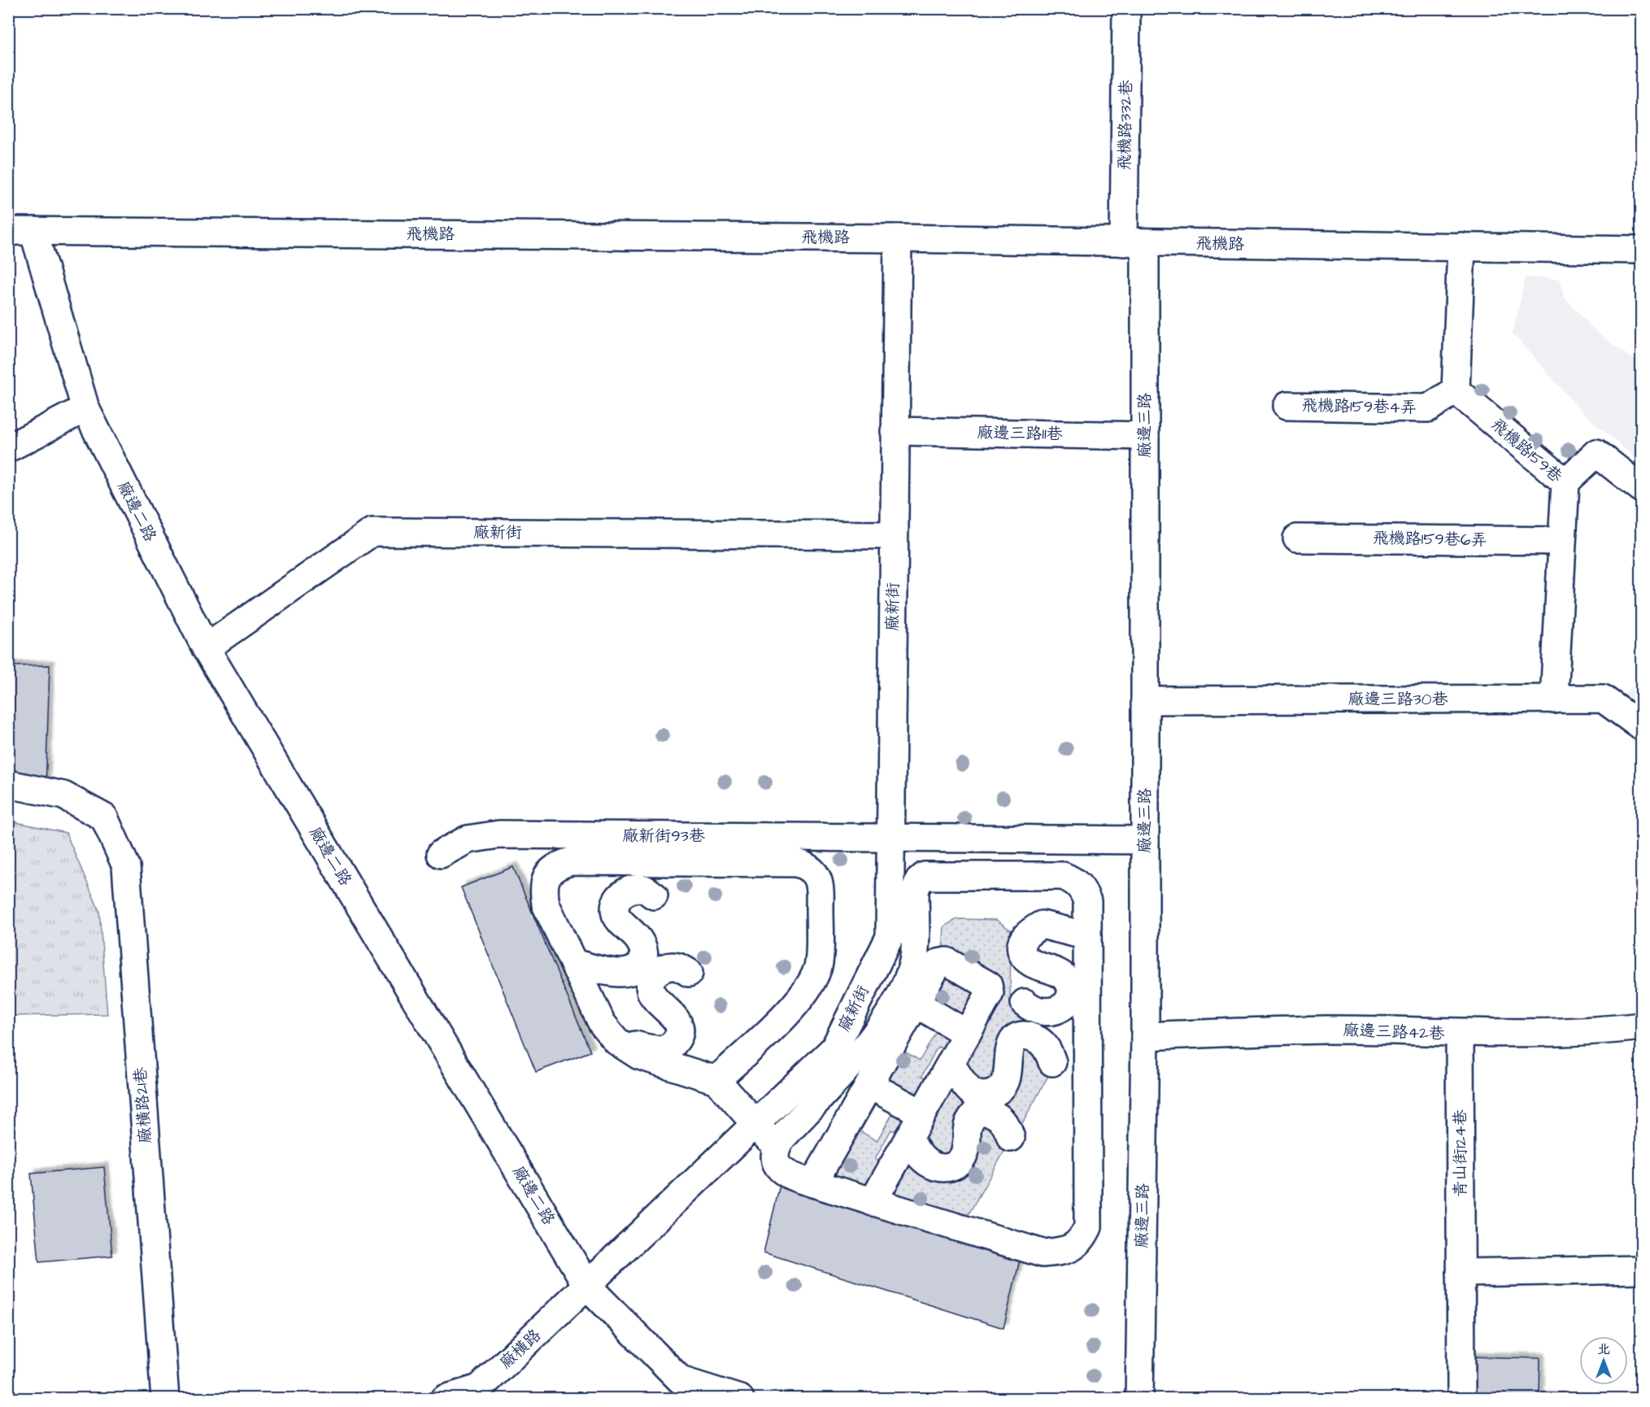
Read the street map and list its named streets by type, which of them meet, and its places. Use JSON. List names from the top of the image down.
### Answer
{
  "streets": {
    "street": [
      "飛機路332巷",
      "飛機路",
      "飛機路159巷4弄",
      "廠邊三路",
      "廠邊三路11巷",
      "飛機路159巷",
      "廠邊二路",
      "廠新街",
      "飛機路159巷6弄",
      "廠邊三路30巷",
      "廠新街93巷",
      "廠邊三路42巷",
      "廠橫路21巷",
      "青山街124巷",
      "廠橫路"
    ]
  },
  "crossings": [
    ["飛機路332巷", "飛機路"],
    ["飛機路332巷", "廠邊三路"],
    ["飛機路", "廠邊三路"],
    ["飛機路", "廠邊二路"],
    ["飛機路159巷4弄", "飛機路159巷"],
    ["廠邊三路", "廠邊三路11巷"],
    ["廠邊三路", "廠邊三路30巷"],
    ["廠邊三路", "廠新街93巷"],
    ["廠邊三路", "廠邊三路42巷"],
    ["飛機路159巷", "飛機路159巷6弄"],
    ["飛機路159巷", "廠邊三路30巷"],
    ["廠邊二路", "廠新街"],
    ["廠邊二路", "廠橫路"],
    ["廠新街", "廠新街93巷"],
    ["廠新街", "廠橫路"],
    ["廠邊三路42巷", "青山街124巷"]
  ],
  "north": "top"
}
